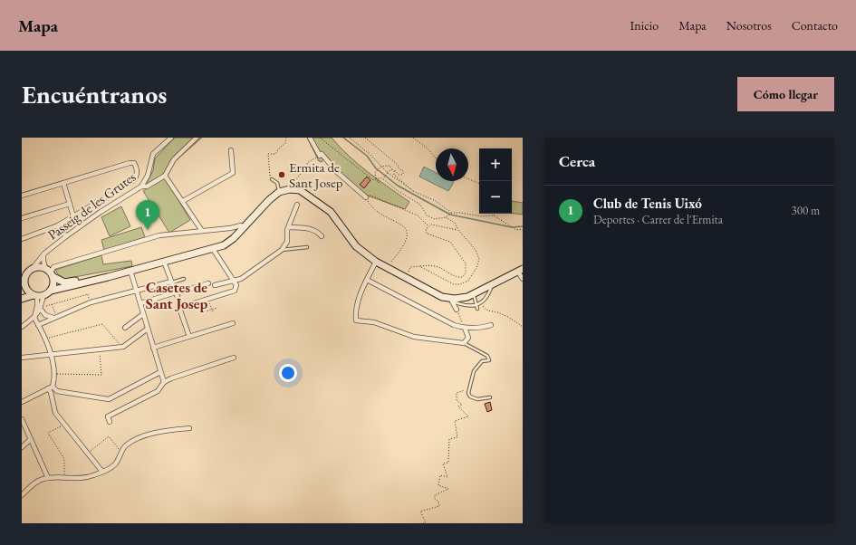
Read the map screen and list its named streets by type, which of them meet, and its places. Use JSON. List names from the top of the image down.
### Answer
{
  "streets": {
    "street": ["Passeig de les Grutes"]
  },
  "districts": ["Casetes de Sant Josep"],
  "places": ["Ermita de Sant Josep"],
  "north": "bottom",
  "page": {
    "header": "Mapa",
    "nav": [
      "Inicio",
      "Mapa",
      "Nosotros",
      "Contacto"
    ],
    "buttons": "Cómo llegar",
    "title": "Encuéntranos",
    "heading": "Cerca",
    "map_buttons": ["+", "−"],
    "list": [
      {
        "mark": "1",
        "name": "Club de Tenis Uixó",
        "note": "Deportes · Carrer de l'Ermita",
        "value": "300 m"
      }
    ],
    "pins": "1"
  }
}
